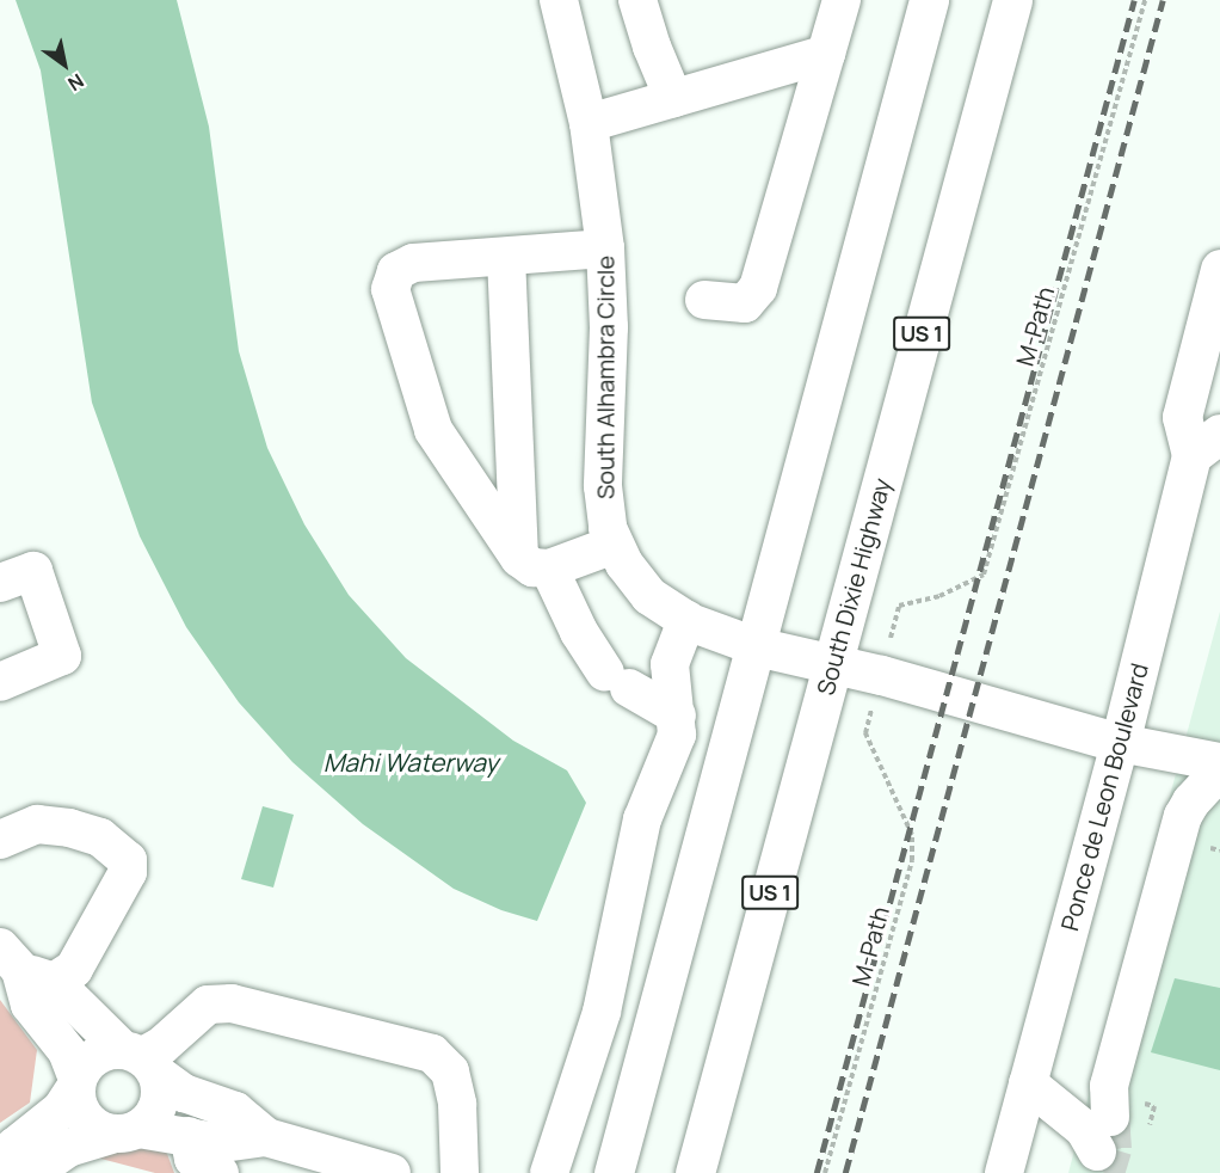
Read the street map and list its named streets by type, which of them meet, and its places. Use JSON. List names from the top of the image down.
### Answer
{
  "streets": {
    "main road": [
      "US 1",
      "South Alhambra Circle",
      "South Dixie Highway",
      "Ponce de Leon Boulevard"
    ],
    "path": ["M-Path"]
  },
  "crossings": [
    ["South Alhambra Circle", "South Dixie Highway"],
    ["South Alhambra Circle", "Ponce de Leon Boulevard"]
  ],
  "water": ["Mahi Waterway"],
  "north": "bottom right"
}
